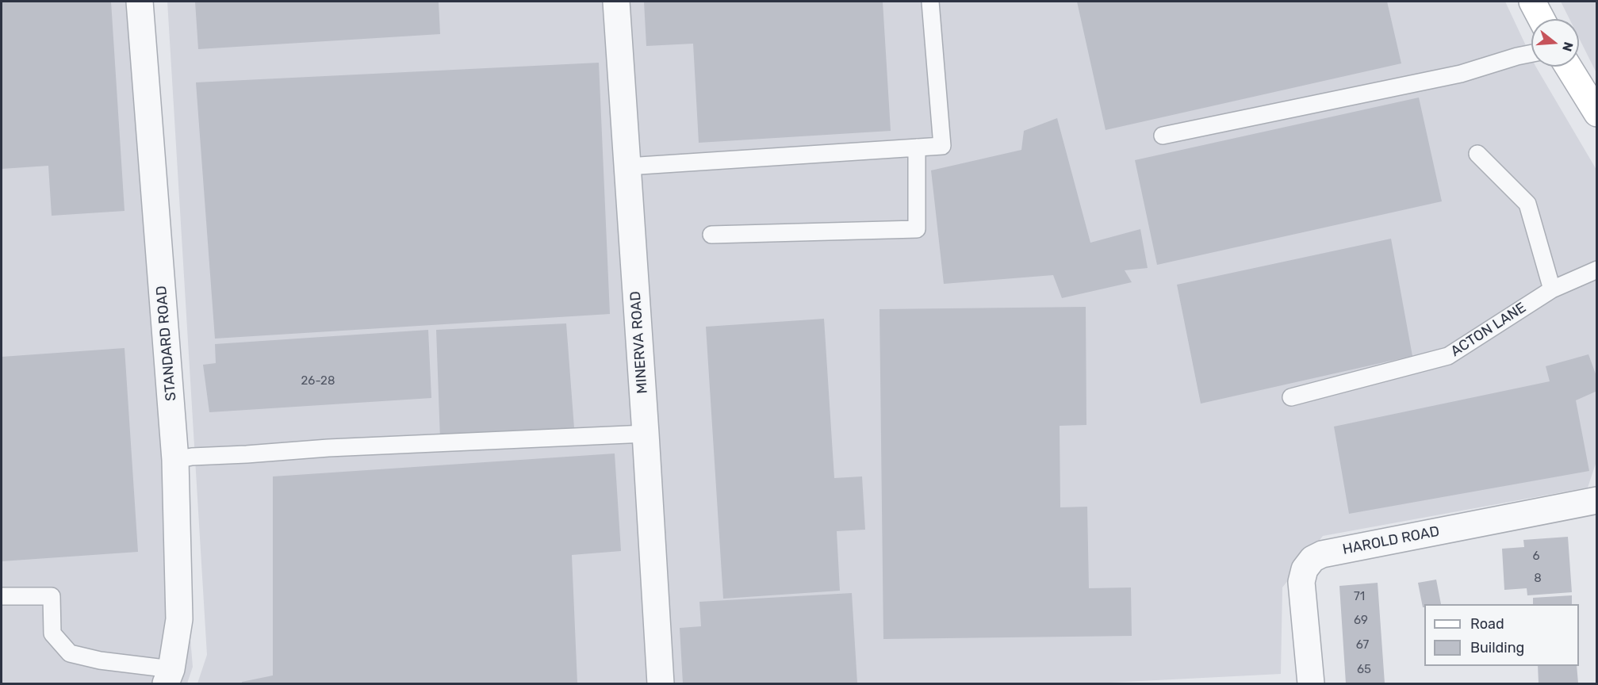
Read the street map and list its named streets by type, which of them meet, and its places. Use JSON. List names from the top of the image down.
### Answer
{
  "streets": {
    "street": ["MINERVA ROAD", "STANDARD ROAD", "HAROLD ROAD"],
    "lane": ["ACTON LANE"]
  },
  "house_numbers": [
    "26-28",
    "6",
    "8",
    "71",
    "69",
    "67",
    "65"
  ],
  "legend": ["Road", "Building"],
  "north": "right"
}
